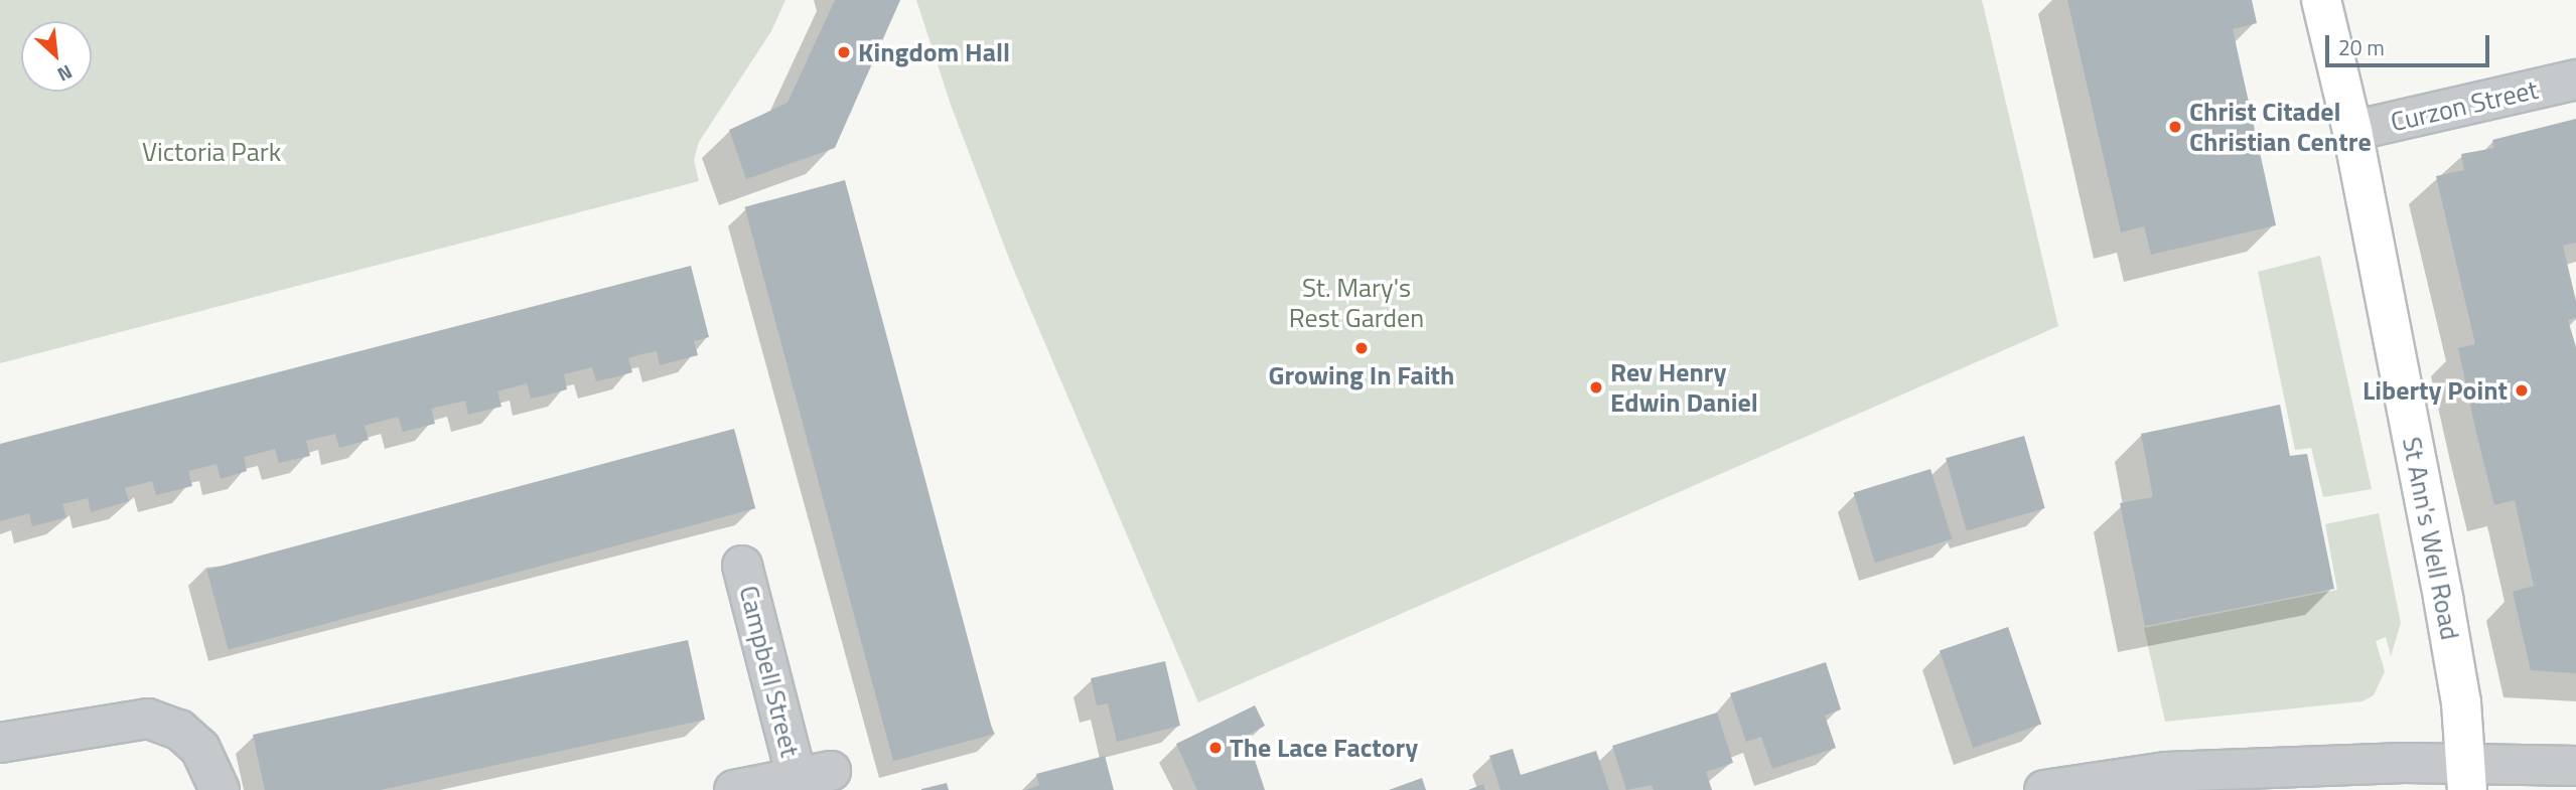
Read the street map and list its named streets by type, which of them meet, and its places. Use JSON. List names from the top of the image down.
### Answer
{
  "streets": {
    "street": ["Curzon Street", "St Ann's Well Road", "Campbell Street"]
  },
  "crossings": [
    ["Curzon Street", "St Ann's Well Road"]
  ],
  "parks": ["Victoria Park", "St. Mary's Rest Garden"],
  "places": [
    "Kingdom Hall",
    "Christ Citadel Christian Centre",
    "Growing In Faith",
    "Rev Henry Edwin Daniel",
    "Liberty Point",
    "The Lace Factory"
  ],
  "scale_bar": "20 m",
  "north": "bottom right"
}
